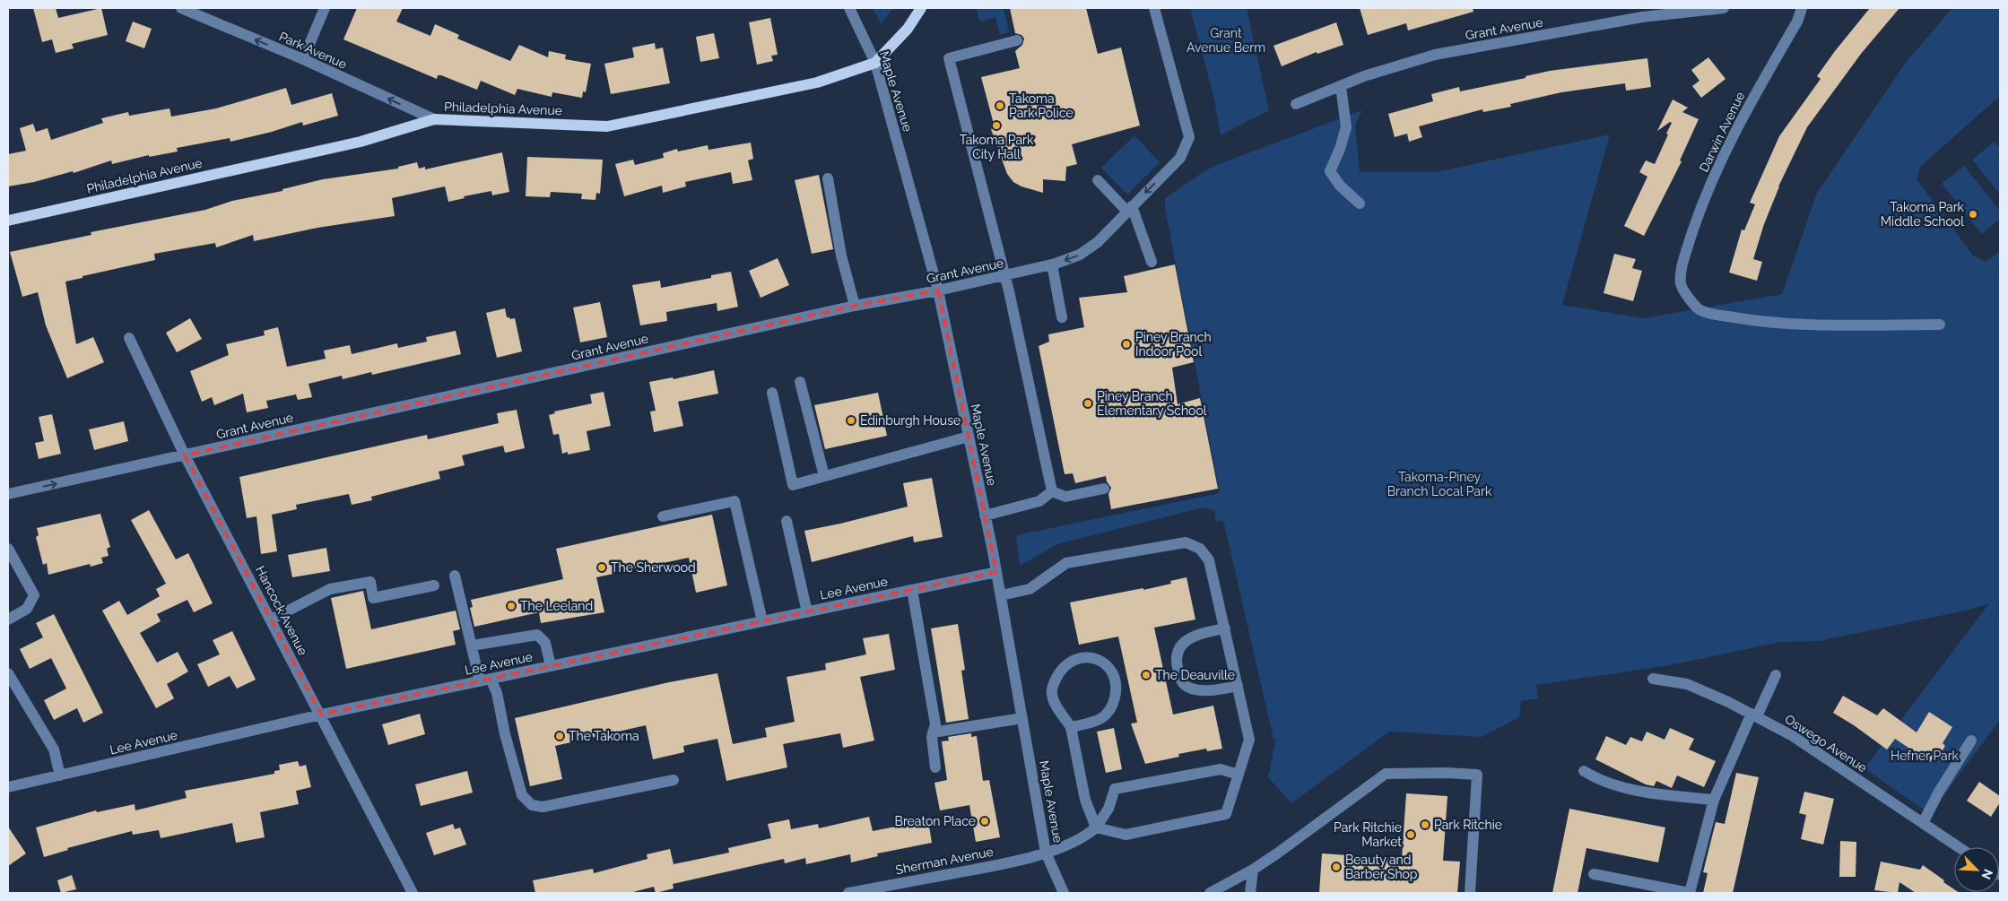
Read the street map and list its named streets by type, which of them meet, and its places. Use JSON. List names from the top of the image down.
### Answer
{
  "streets": {
    "main road": ["Philadelphia Avenue"],
    "street": [
      "Grant Avenue",
      "Park Avenue",
      "Maple Avenue",
      "Darwin Avenue",
      "Lee Avenue",
      "Hancock Avenue",
      "Oswego Avenue",
      "Sherman Avenue"
    ]
  },
  "crossings": [
    ["Grant Avenue", "Maple Avenue"],
    ["Grant Avenue", "Hancock Avenue"],
    ["Park Avenue", "Philadelphia Avenue"],
    ["Maple Avenue", "Philadelphia Avenue"],
    ["Maple Avenue", "Lee Avenue"],
    ["Maple Avenue", "Sherman Avenue"],
    ["Lee Avenue", "Hancock Avenue"]
  ],
  "one_way": ["Park Avenue"],
  "parks": ["Grant Avenue Berm", "Takoma-Piney Branch Local Park", "Hefner Park"],
  "places": [
    "Takoma Park Police",
    "Takoma Park City Hall",
    "Takoma Park Middle School",
    "Piney Branch Indoor Pool",
    "Piney Branch Elementary School",
    "Edinburgh House",
    "The Sherwood",
    "The Leeland",
    "The Deauville",
    "The Takoma",
    "Breaton Place",
    "Park Ritchie",
    "Park Ritchie Market",
    "Beauty and Barber Shop"
  ],
  "north": "bottom right"
}
